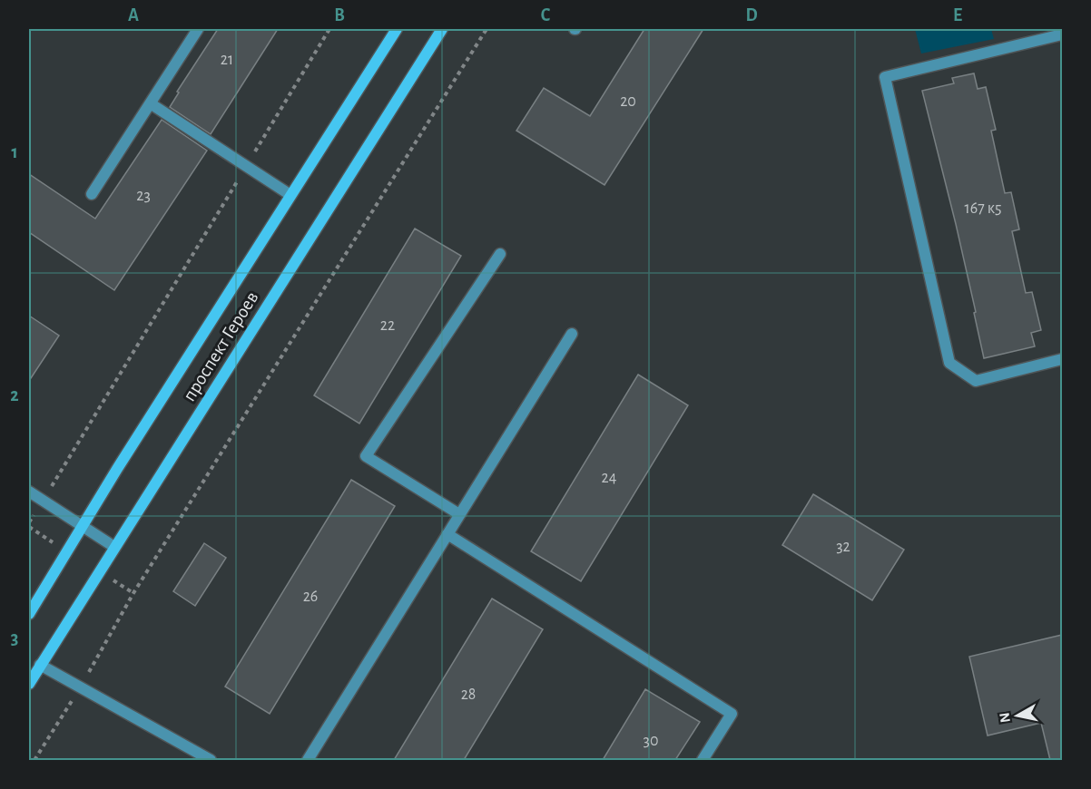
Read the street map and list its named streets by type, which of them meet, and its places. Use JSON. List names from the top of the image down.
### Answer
{
  "streets": {
    "main road": ["проспект Героев"]
  },
  "house_numbers": [
    "21",
    "20",
    "23",
    "167 к5",
    "22",
    "24",
    "32",
    "26",
    "28",
    "30"
  ],
  "north": "left",
  "grid": {
    "columns": [
      "A",
      "B",
      "C",
      "D",
      "E"
    ],
    "rows": ["1", "2", "3"]
  }
}
